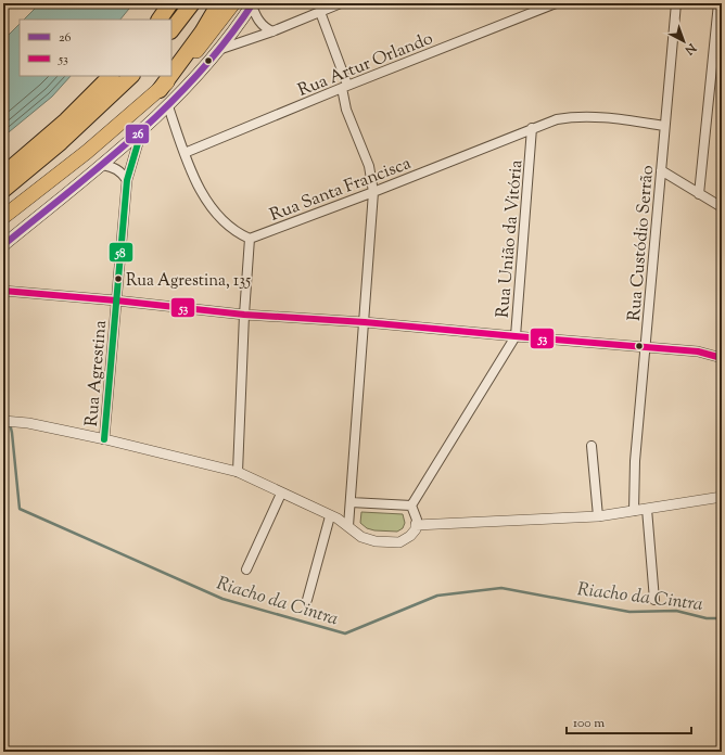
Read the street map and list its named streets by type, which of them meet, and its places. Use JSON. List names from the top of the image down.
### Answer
{
  "streets": {
    "street": [
      "Rua Artur Orlando",
      "Rua Santa Francisca",
      "Rua União da Vitória",
      "Rua Custódio Serrão",
      "Rua Agrestina"
    ]
  },
  "crossings": [
    ["Rua Santa Francisca", "Rua União da Vitória"],
    ["Rua Santa Francisca", "Rua Custódio Serrão"]
  ],
  "water": ["Riacho da Cintra"],
  "places": ["Rua Agrestina, 135"],
  "lines": ["transit line 26", "transit line 58", "transit line 53"],
  "legend": ["26", "53"],
  "scale_bar": "100 m",
  "north": "bottom right"
}
